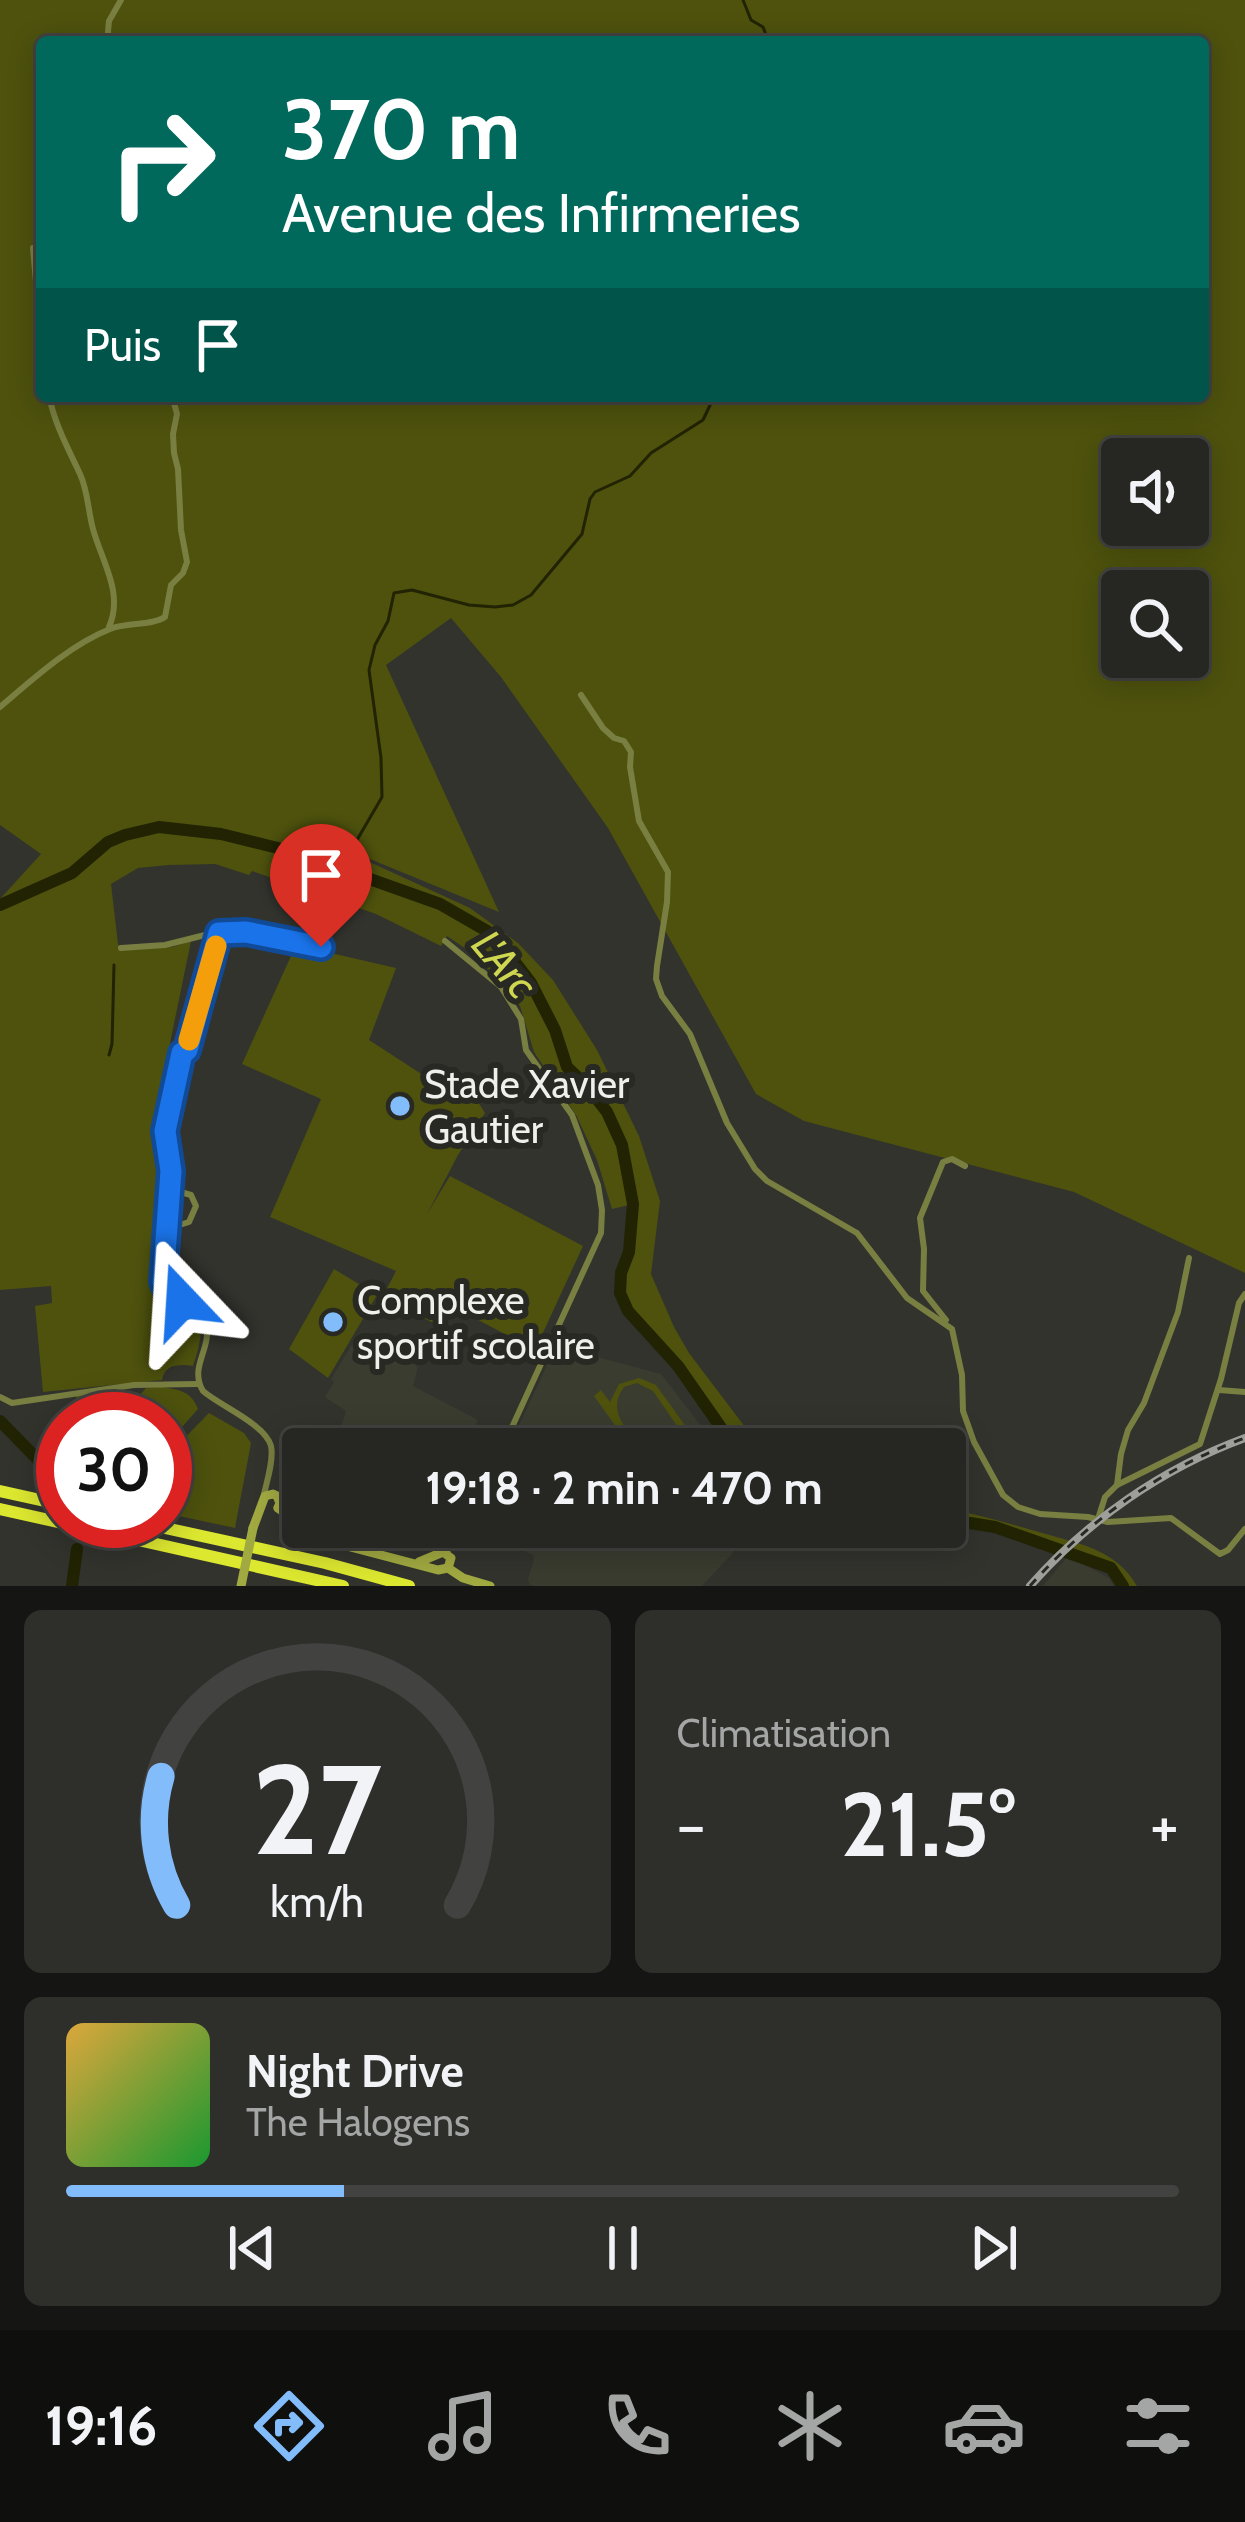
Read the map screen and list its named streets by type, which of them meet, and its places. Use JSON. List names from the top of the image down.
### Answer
{
  "water": ["L'Arc"],
  "places": ["Stade Xavier Gautier", "Complexe sportif scolaire"],
  "page": {
    "turn": ["370 m", "Avenue des Infirmeries"],
    "then": "Puis",
    "limit": "30",
    "trip": "19:18 · 2 min · 470 m",
    "tile": "Climatisation",
    "heat": ["−", "21.5°", "+"],
    "song": ["Night Drive", "The Halogens"],
    "tabs": "19:16",
    "gauge": ["27", "km/h"]
  }
}
